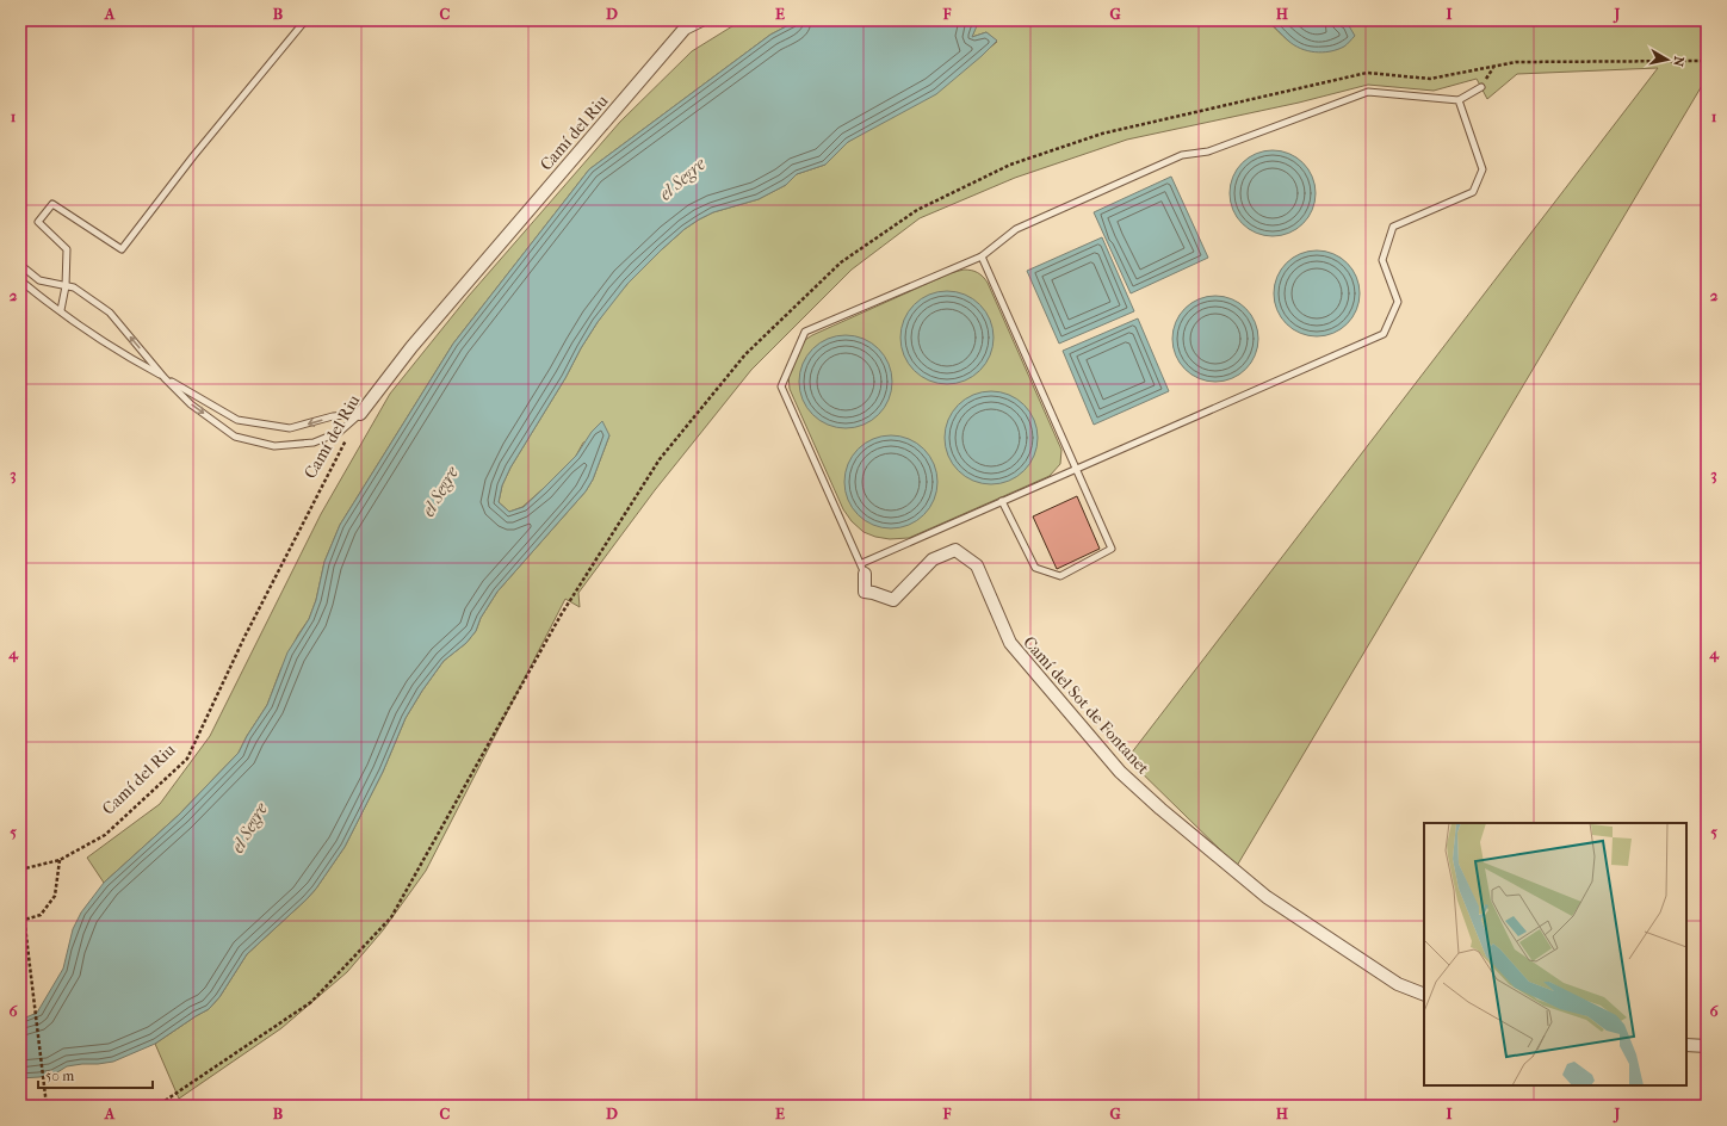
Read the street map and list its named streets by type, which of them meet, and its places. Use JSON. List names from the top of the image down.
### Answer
{
  "streets": {
    "street": ["Camí del Riu", "Camí del Sot de Fontanet"]
  },
  "water": ["el Segre"],
  "scale_bar": "50 m",
  "north": "right",
  "grid": {
    "columns": [
      "A",
      "B",
      "C",
      "D",
      "E",
      "F",
      "G",
      "H",
      "I",
      "J"
    ],
    "rows": [
      "1",
      "2",
      "3",
      "4",
      "5",
      "6"
    ]
  }
}
